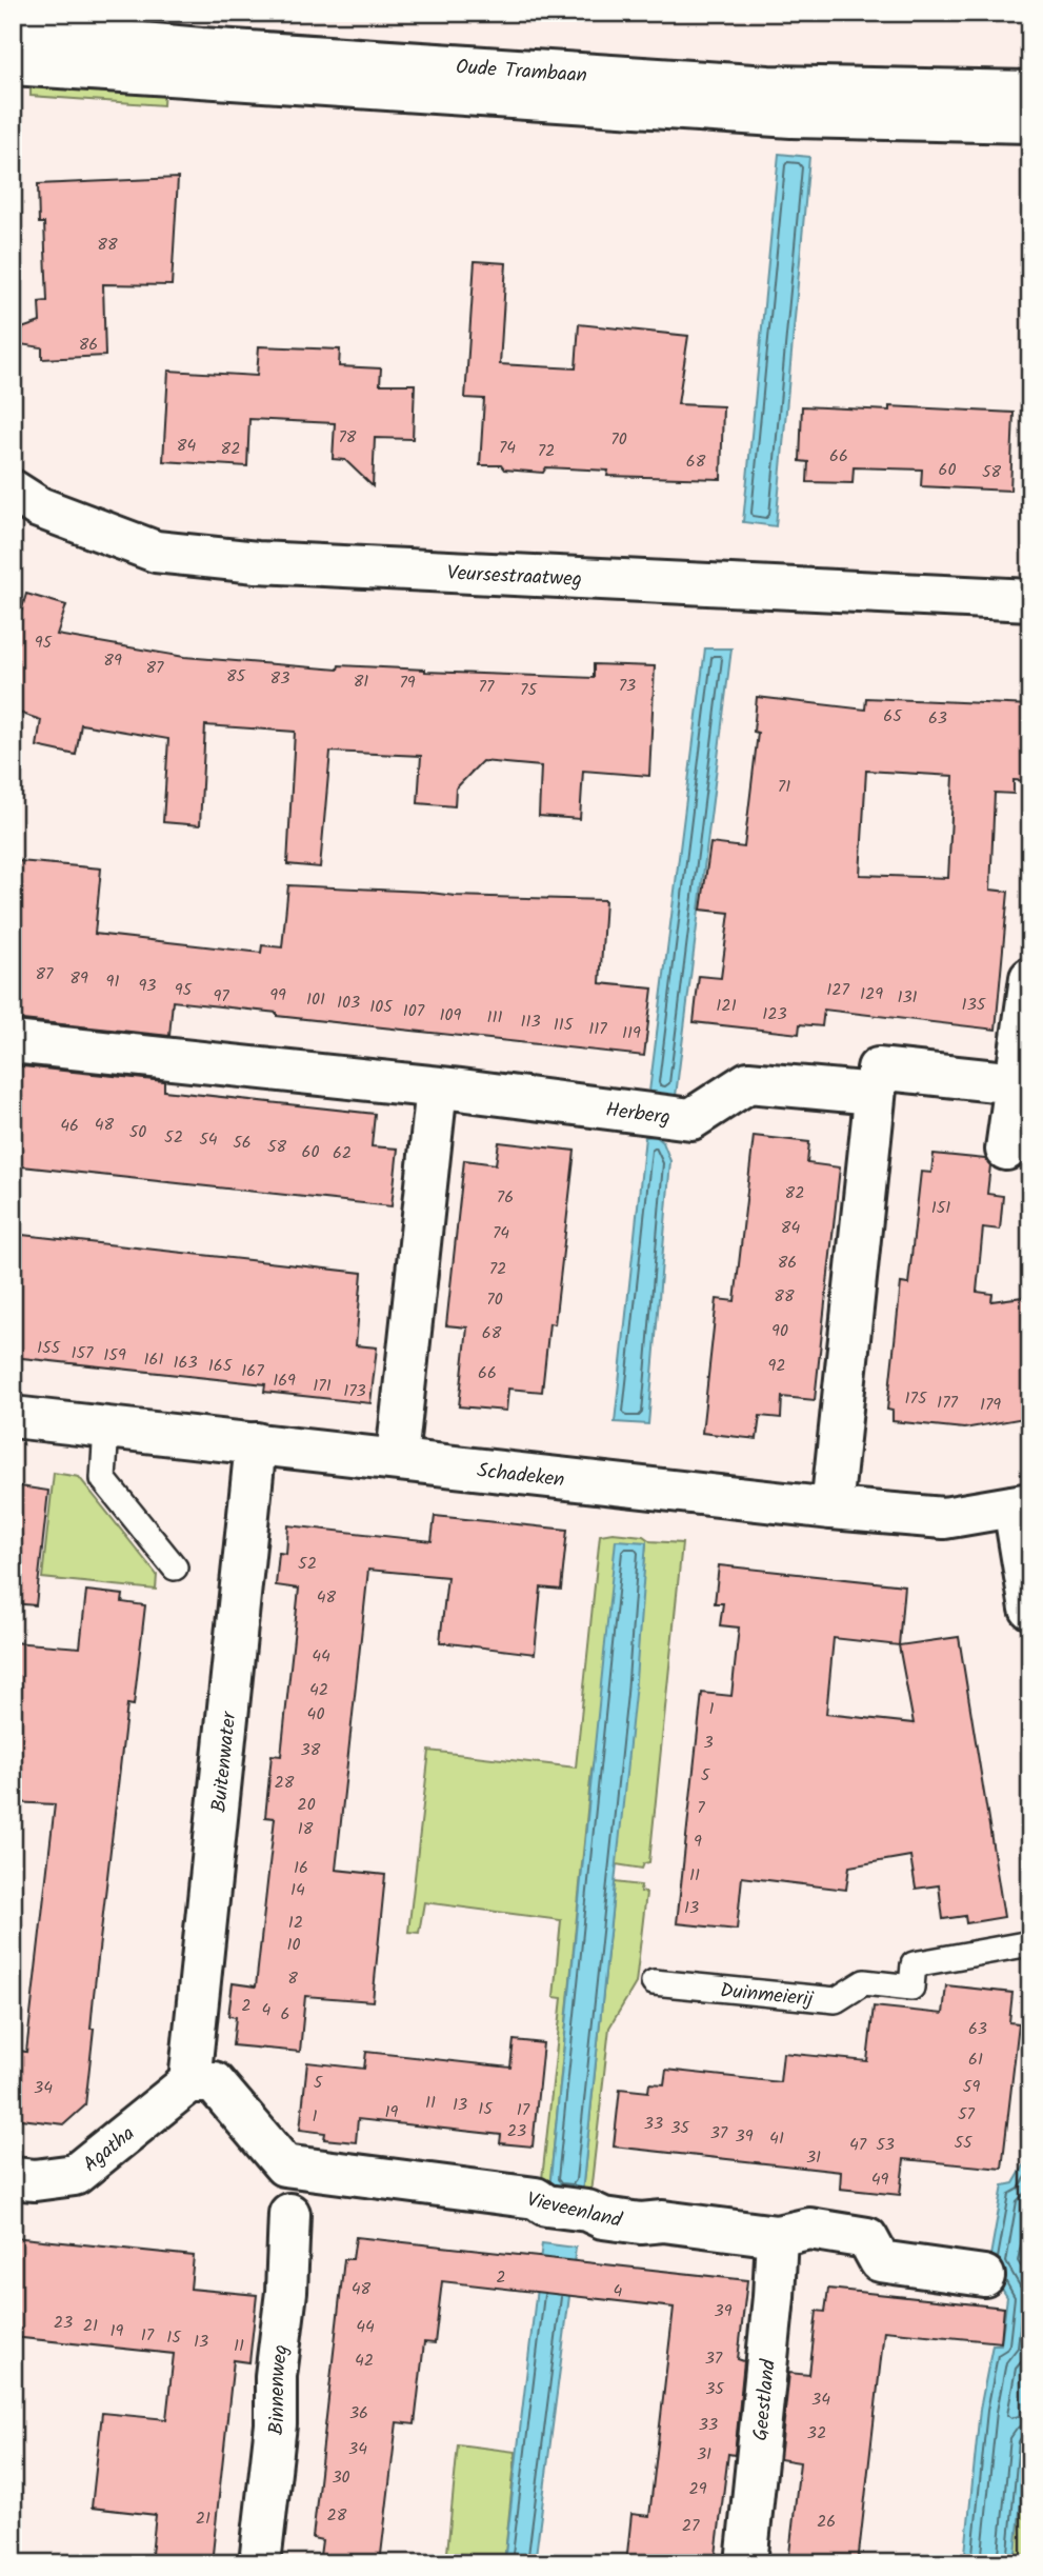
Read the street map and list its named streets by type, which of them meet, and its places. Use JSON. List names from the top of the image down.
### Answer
{
  "streets": {
    "street": [
      "Oude Trambaan",
      "Veursestraatweg",
      "Herberg",
      "Schadeken",
      "Buitenwater",
      "Agatha",
      "Vieveenland",
      "Binnenweg",
      "Geestland"
    ],
    "lane": ["Duinmeierij"]
  },
  "crossings": [
    ["Schadeken", "Buitenwater"],
    ["Buitenwater", "Agatha"],
    ["Buitenwater", "Vieveenland"],
    ["Agatha", "Vieveenland"],
    ["Vieveenland", "Geestland"]
  ],
  "house_numbers": [
    "88",
    "86",
    "78",
    "70",
    "84",
    "74",
    "82",
    "72",
    "66",
    "68",
    "60",
    "58",
    "95",
    "89",
    "87",
    "85",
    "83",
    "81",
    "79",
    "73",
    "77",
    "75",
    "65",
    "63",
    "71",
    "87",
    "89",
    "91",
    "93",
    "95",
    "127",
    "129",
    "99",
    "97",
    "131",
    "101",
    "103",
    "135",
    "121",
    "105",
    "107",
    "123",
    "109",
    "111",
    "113",
    "115",
    "117",
    "119",
    "48",
    "46",
    "50",
    "52",
    "54",
    "56",
    "58",
    "60",
    "62",
    "82",
    "76",
    "151",
    "84",
    "74",
    "86",
    "72",
    "88",
    "70",
    "90",
    "68",
    "155",
    "157",
    "159",
    "161",
    "163",
    "165",
    "92",
    "167",
    "66",
    "169",
    "171",
    "173",
    "175",
    "177",
    "179",
    "52",
    "48",
    "44",
    "42",
    "1",
    "40",
    "3",
    "38",
    "5",
    "28",
    "20",
    "7",
    "18",
    "9",
    "16",
    "11",
    "14",
    "13",
    "12",
    "10",
    "8",
    "2",
    "4",
    "6",
    "63",
    "61",
    "5",
    "59",
    "34",
    "11",
    "13",
    "15",
    "17",
    "19",
    "57",
    "1",
    "33",
    "35",
    "23",
    "37",
    "39",
    "41",
    "55",
    "47",
    "53",
    "31",
    "49",
    "2",
    "48",
    "4",
    "39",
    "23",
    "21",
    "44",
    "19",
    "17",
    "15",
    "13",
    "11",
    "37",
    "42",
    "35",
    "34",
    "36",
    "33",
    "32",
    "34",
    "31",
    "30",
    "29",
    "28",
    "21",
    "26",
    "27"
  ]
}
